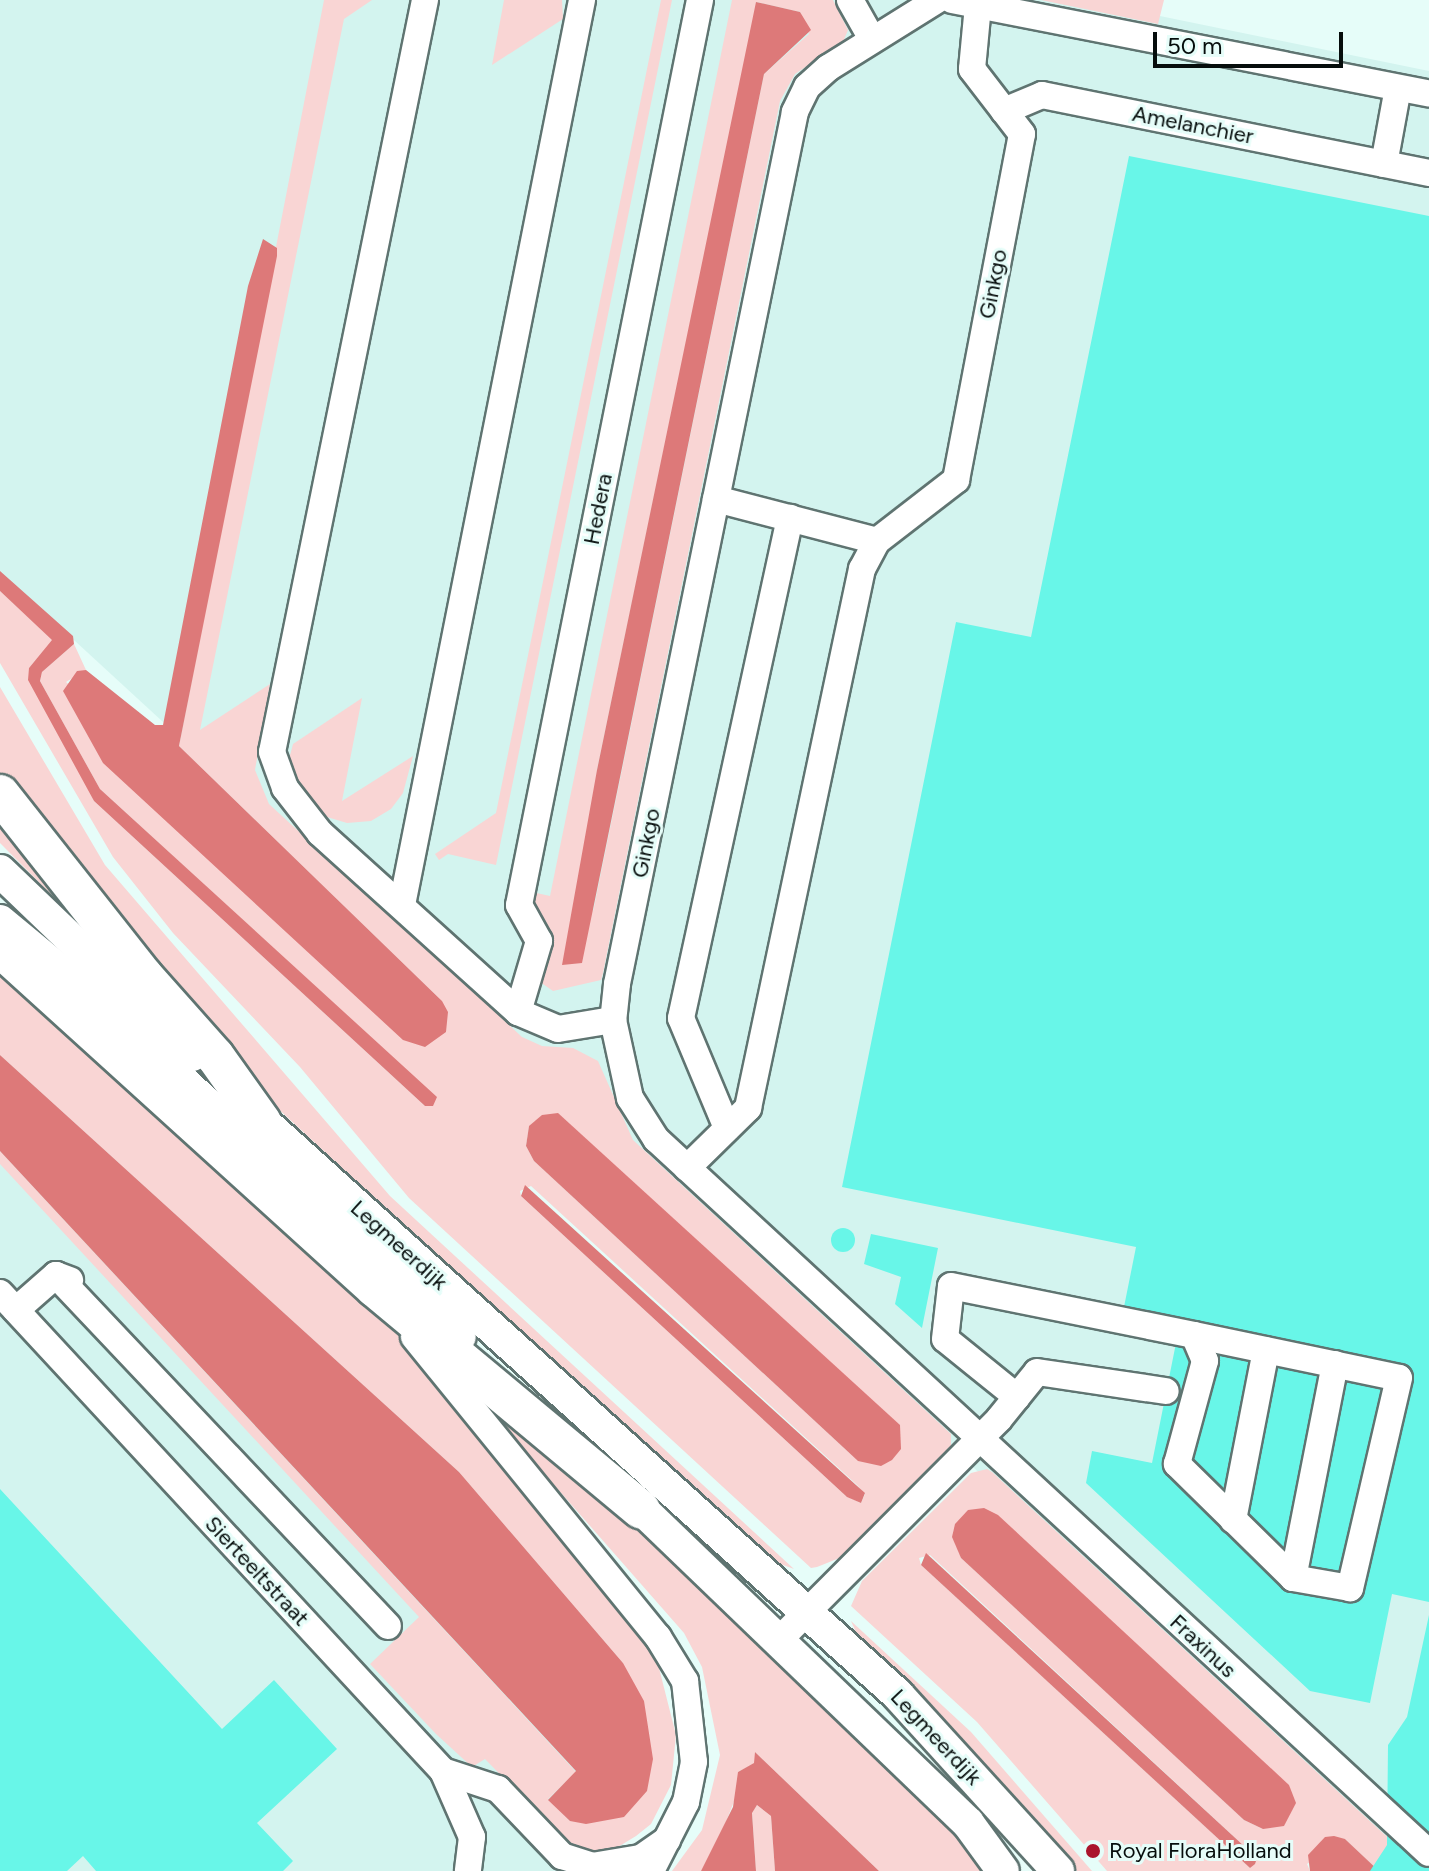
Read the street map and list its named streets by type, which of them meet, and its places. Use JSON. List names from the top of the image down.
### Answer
{
  "streets": {
    "main road": ["Legmeerdijk"],
    "street": [
      "Amelanchier",
      "Ginkgo",
      "Hedera",
      "Sierteeltstraat",
      "Fraxinus"
    ]
  },
  "crossings": [
    ["Amelanchier", "Ginkgo"],
    ["Ginkgo", "Fraxinus"]
  ],
  "places": ["Royal FloraHolland"],
  "scale_bar": "50 m"
}
